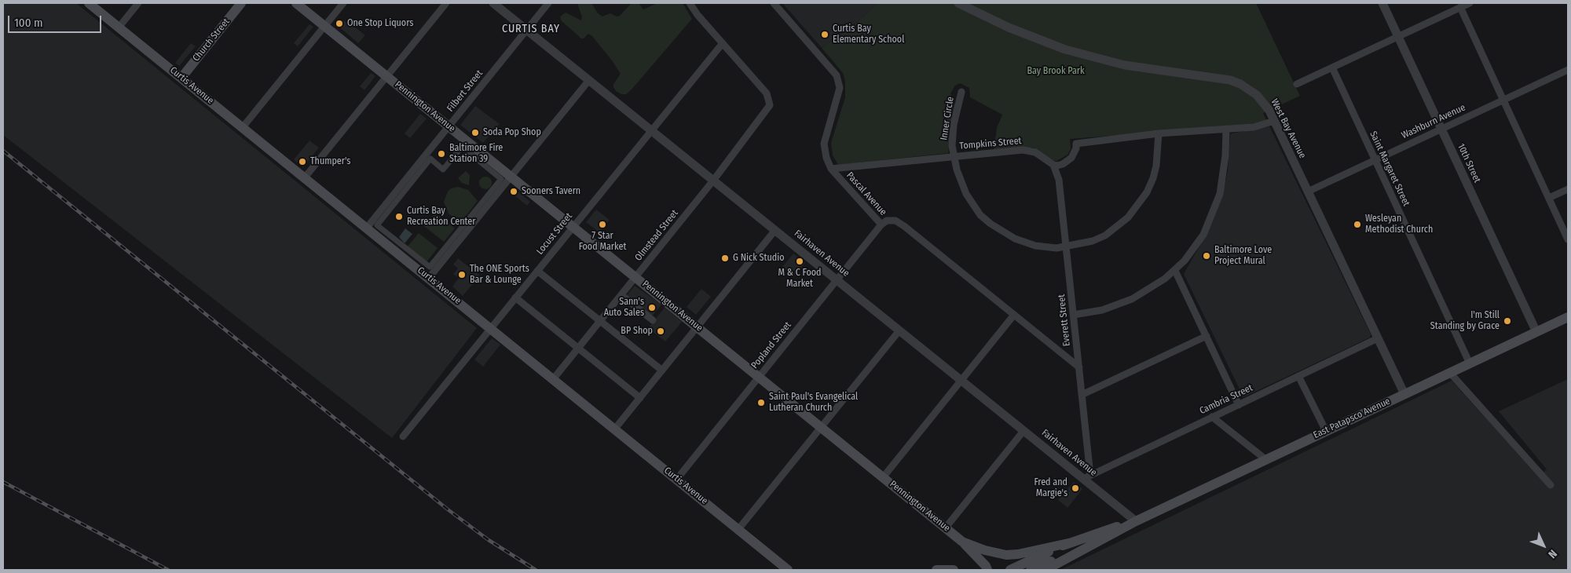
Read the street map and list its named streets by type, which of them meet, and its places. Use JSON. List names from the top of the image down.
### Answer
{
  "streets": {
    "main road": [
      "Church Street",
      "Curtis Avenue",
      "Pennington Avenue",
      "East Patapsco Avenue"
    ],
    "street": [
      "Filbert Street",
      "Inner Circle",
      "Washburn Avenue",
      "West Bay Avenue",
      "Tompkins Street",
      "10th Street",
      "Saint Margaret Street",
      "Pascal Avenue",
      "Locust Street",
      "Olmstead Street",
      "Fairhaven Avenue",
      "Everett Street",
      "Popland Street",
      "Cambria Street"
    ]
  },
  "crossings": [
    ["Church Street", "Curtis Avenue"],
    ["Curtis Avenue", "Filbert Street"],
    ["Curtis Avenue", "Locust Street"],
    ["Curtis Avenue", "Olmstead Street"],
    ["Curtis Avenue", "Popland Street"],
    ["Filbert Street", "Pennington Avenue"],
    ["Filbert Street", "Fairhaven Avenue"],
    ["Pennington Avenue", "Locust Street"],
    ["Pennington Avenue", "Olmstead Street"],
    ["Pennington Avenue", "Popland Street"],
    ["Pennington Avenue", "East Patapsco Avenue"],
    ["Inner Circle", "Tompkins Street"],
    ["Inner Circle", "Everett Street"],
    ["Washburn Avenue", "West Bay Avenue"],
    ["Washburn Avenue", "10th Street"],
    ["Washburn Avenue", "Saint Margaret Street"],
    ["West Bay Avenue", "Cambria Street"],
    ["West Bay Avenue", "East Patapsco Avenue"],
    ["Tompkins Street", "Pascal Avenue"],
    ["Tompkins Street", "Everett Street"],
    ["10th Street", "East Patapsco Avenue"],
    ["Saint Margaret Street", "East Patapsco Avenue"],
    ["Pascal Avenue", "Everett Street"],
    ["Pascal Avenue", "Popland Street"],
    ["Locust Street", "Olmstead Street"],
    ["Locust Street", "Fairhaven Avenue"],
    ["Olmstead Street", "Fairhaven Avenue"],
    ["Fairhaven Avenue", "Everett Street"],
    ["Fairhaven Avenue", "Popland Street"],
    ["Fairhaven Avenue", "Cambria Street"],
    ["Fairhaven Avenue", "East Patapsco Avenue"],
    ["Everett Street", "Cambria Street"]
  ],
  "districts": ["CURTIS BAY"],
  "parks": ["Bay Brook Park"],
  "places": [
    "One Stop Liquors",
    "Curtis Bay Elementary School",
    "Soda Pop Shop",
    "Baltimore Fire Station 39",
    "Thumper's",
    "Sooners Tavern",
    "Curtis Bay Recreation Center",
    "7 Star Food Market",
    "Wesleyan Methodist Church",
    "Baltimore Love Project Mural",
    "G Nick Studio",
    "M & C Food Market",
    "The ONE Sports Bar & Lounge",
    "Sann's Auto Sales",
    "I'm Still Standing by Grace",
    "BP Shop",
    "Saint Paul's Evangelical Lutheran Church",
    "Fred and Margie's"
  ],
  "scale_bar": "100 m",
  "north": "bottom right"
}
